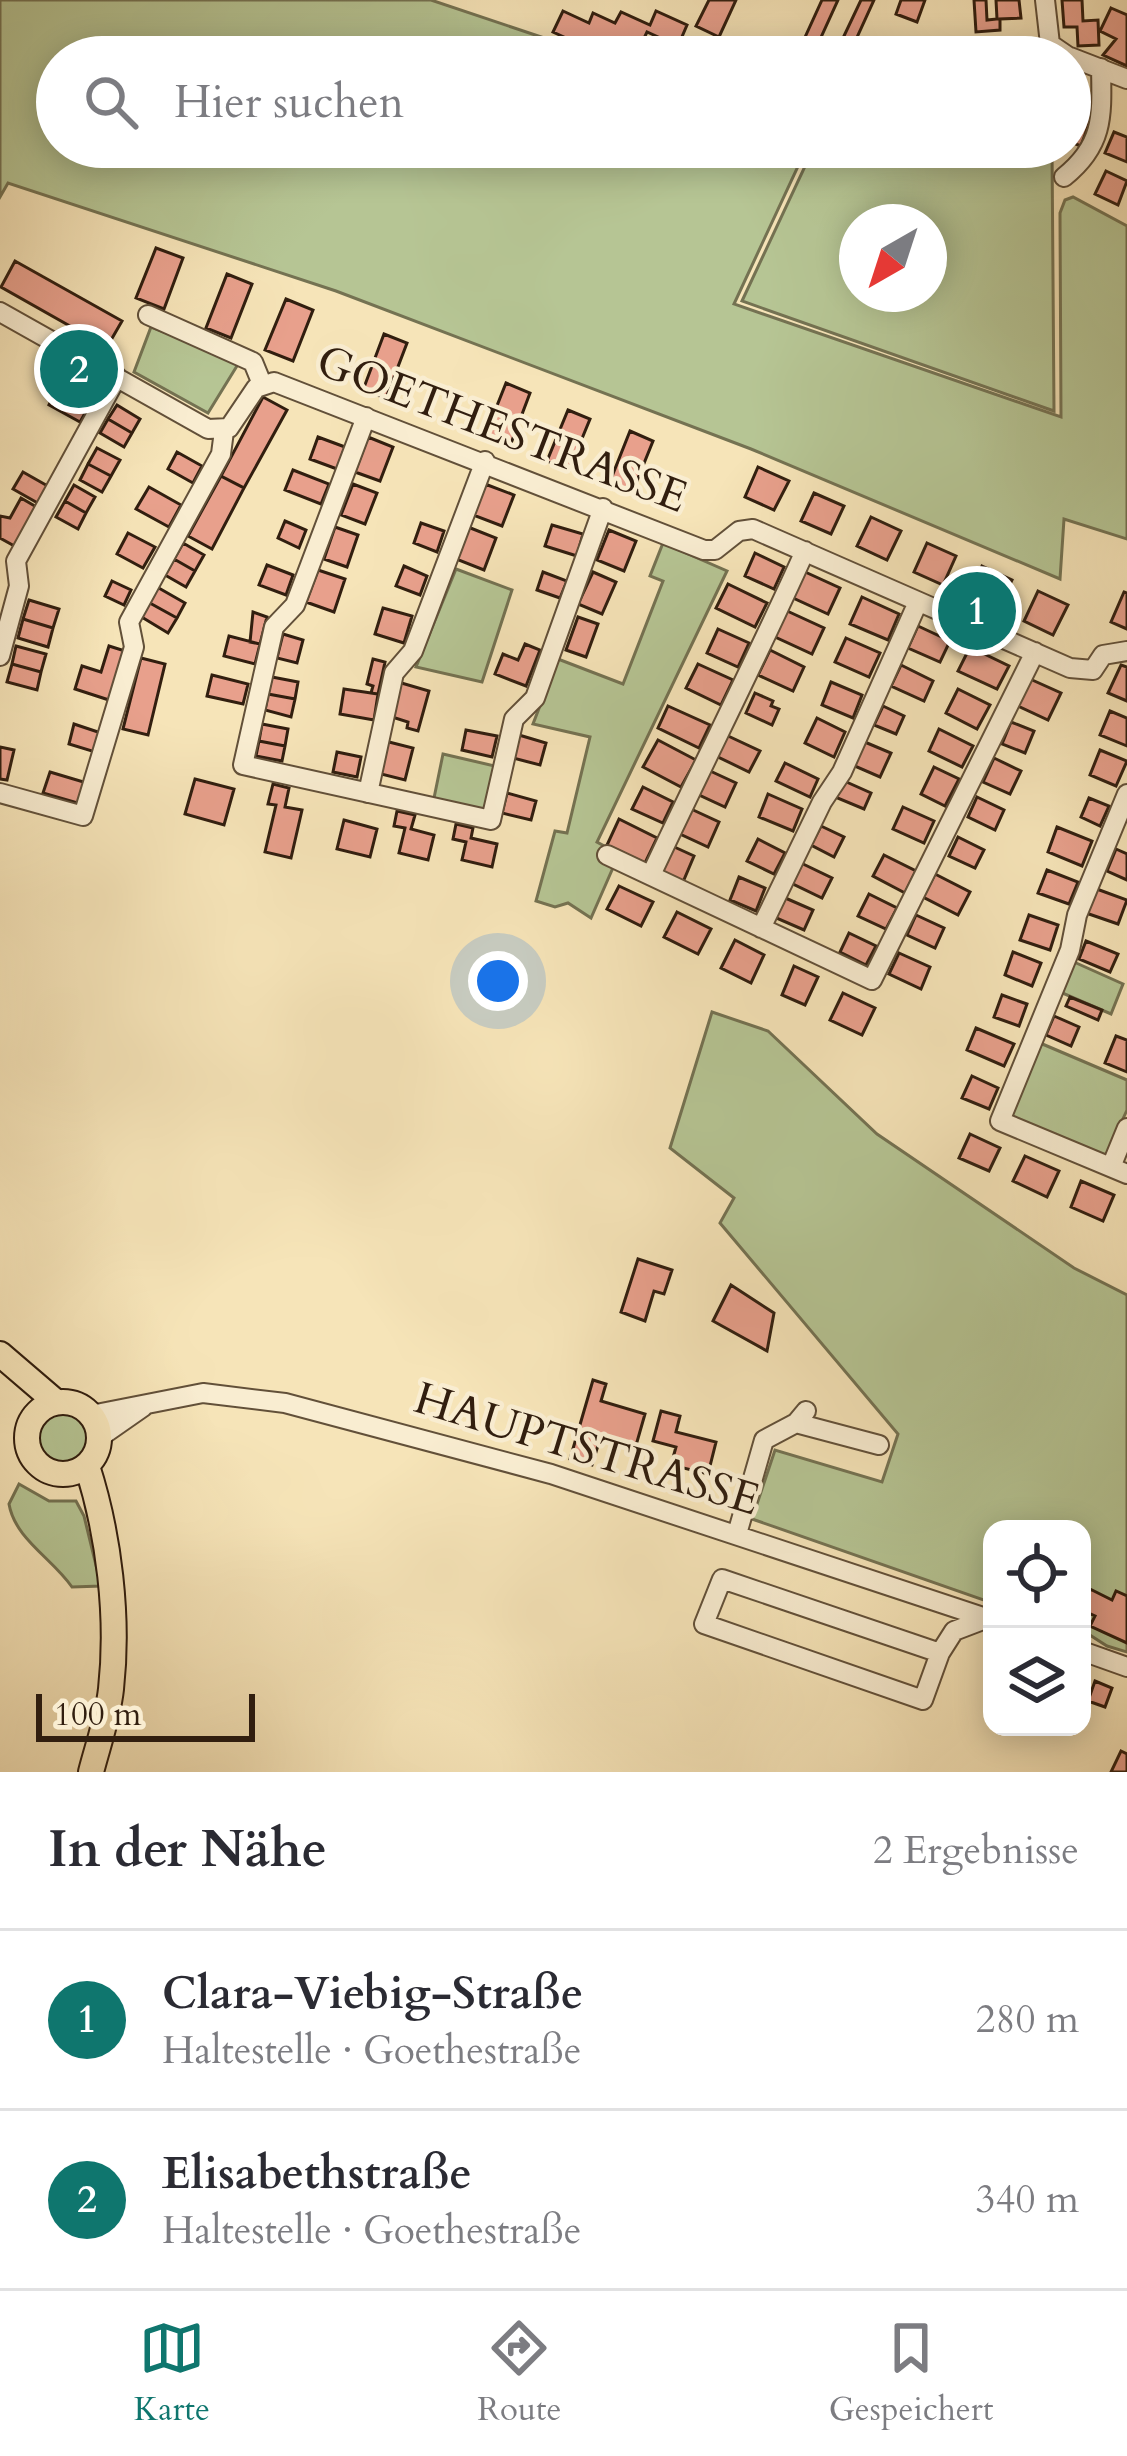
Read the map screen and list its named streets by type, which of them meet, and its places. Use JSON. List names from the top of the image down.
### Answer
{
  "streets": {
    "street": ["GOETHESTRASSE", "HAUPTSTRASSE"]
  },
  "scale_bar": "100 m",
  "north": "bottom left",
  "page": {
    "search": "Hier suchen",
    "pins": ["2", "1"],
    "scale": "100 m",
    "heading": ["In der Nähe", "2 Ergebnisse"],
    "list": [
      {
        "mark": "1",
        "name": "Clara-Viebig-Straße",
        "note": "Haltestelle · Goethestraße",
        "value": "280 m"
      },
      {
        "mark": "2",
        "name": "Elisabethstraße",
        "note": "Haltestelle · Goethestraße",
        "value": "340 m"
      }
    ],
    "nav": ["Karte", "Route", "Gespeichert"]
  }
}
